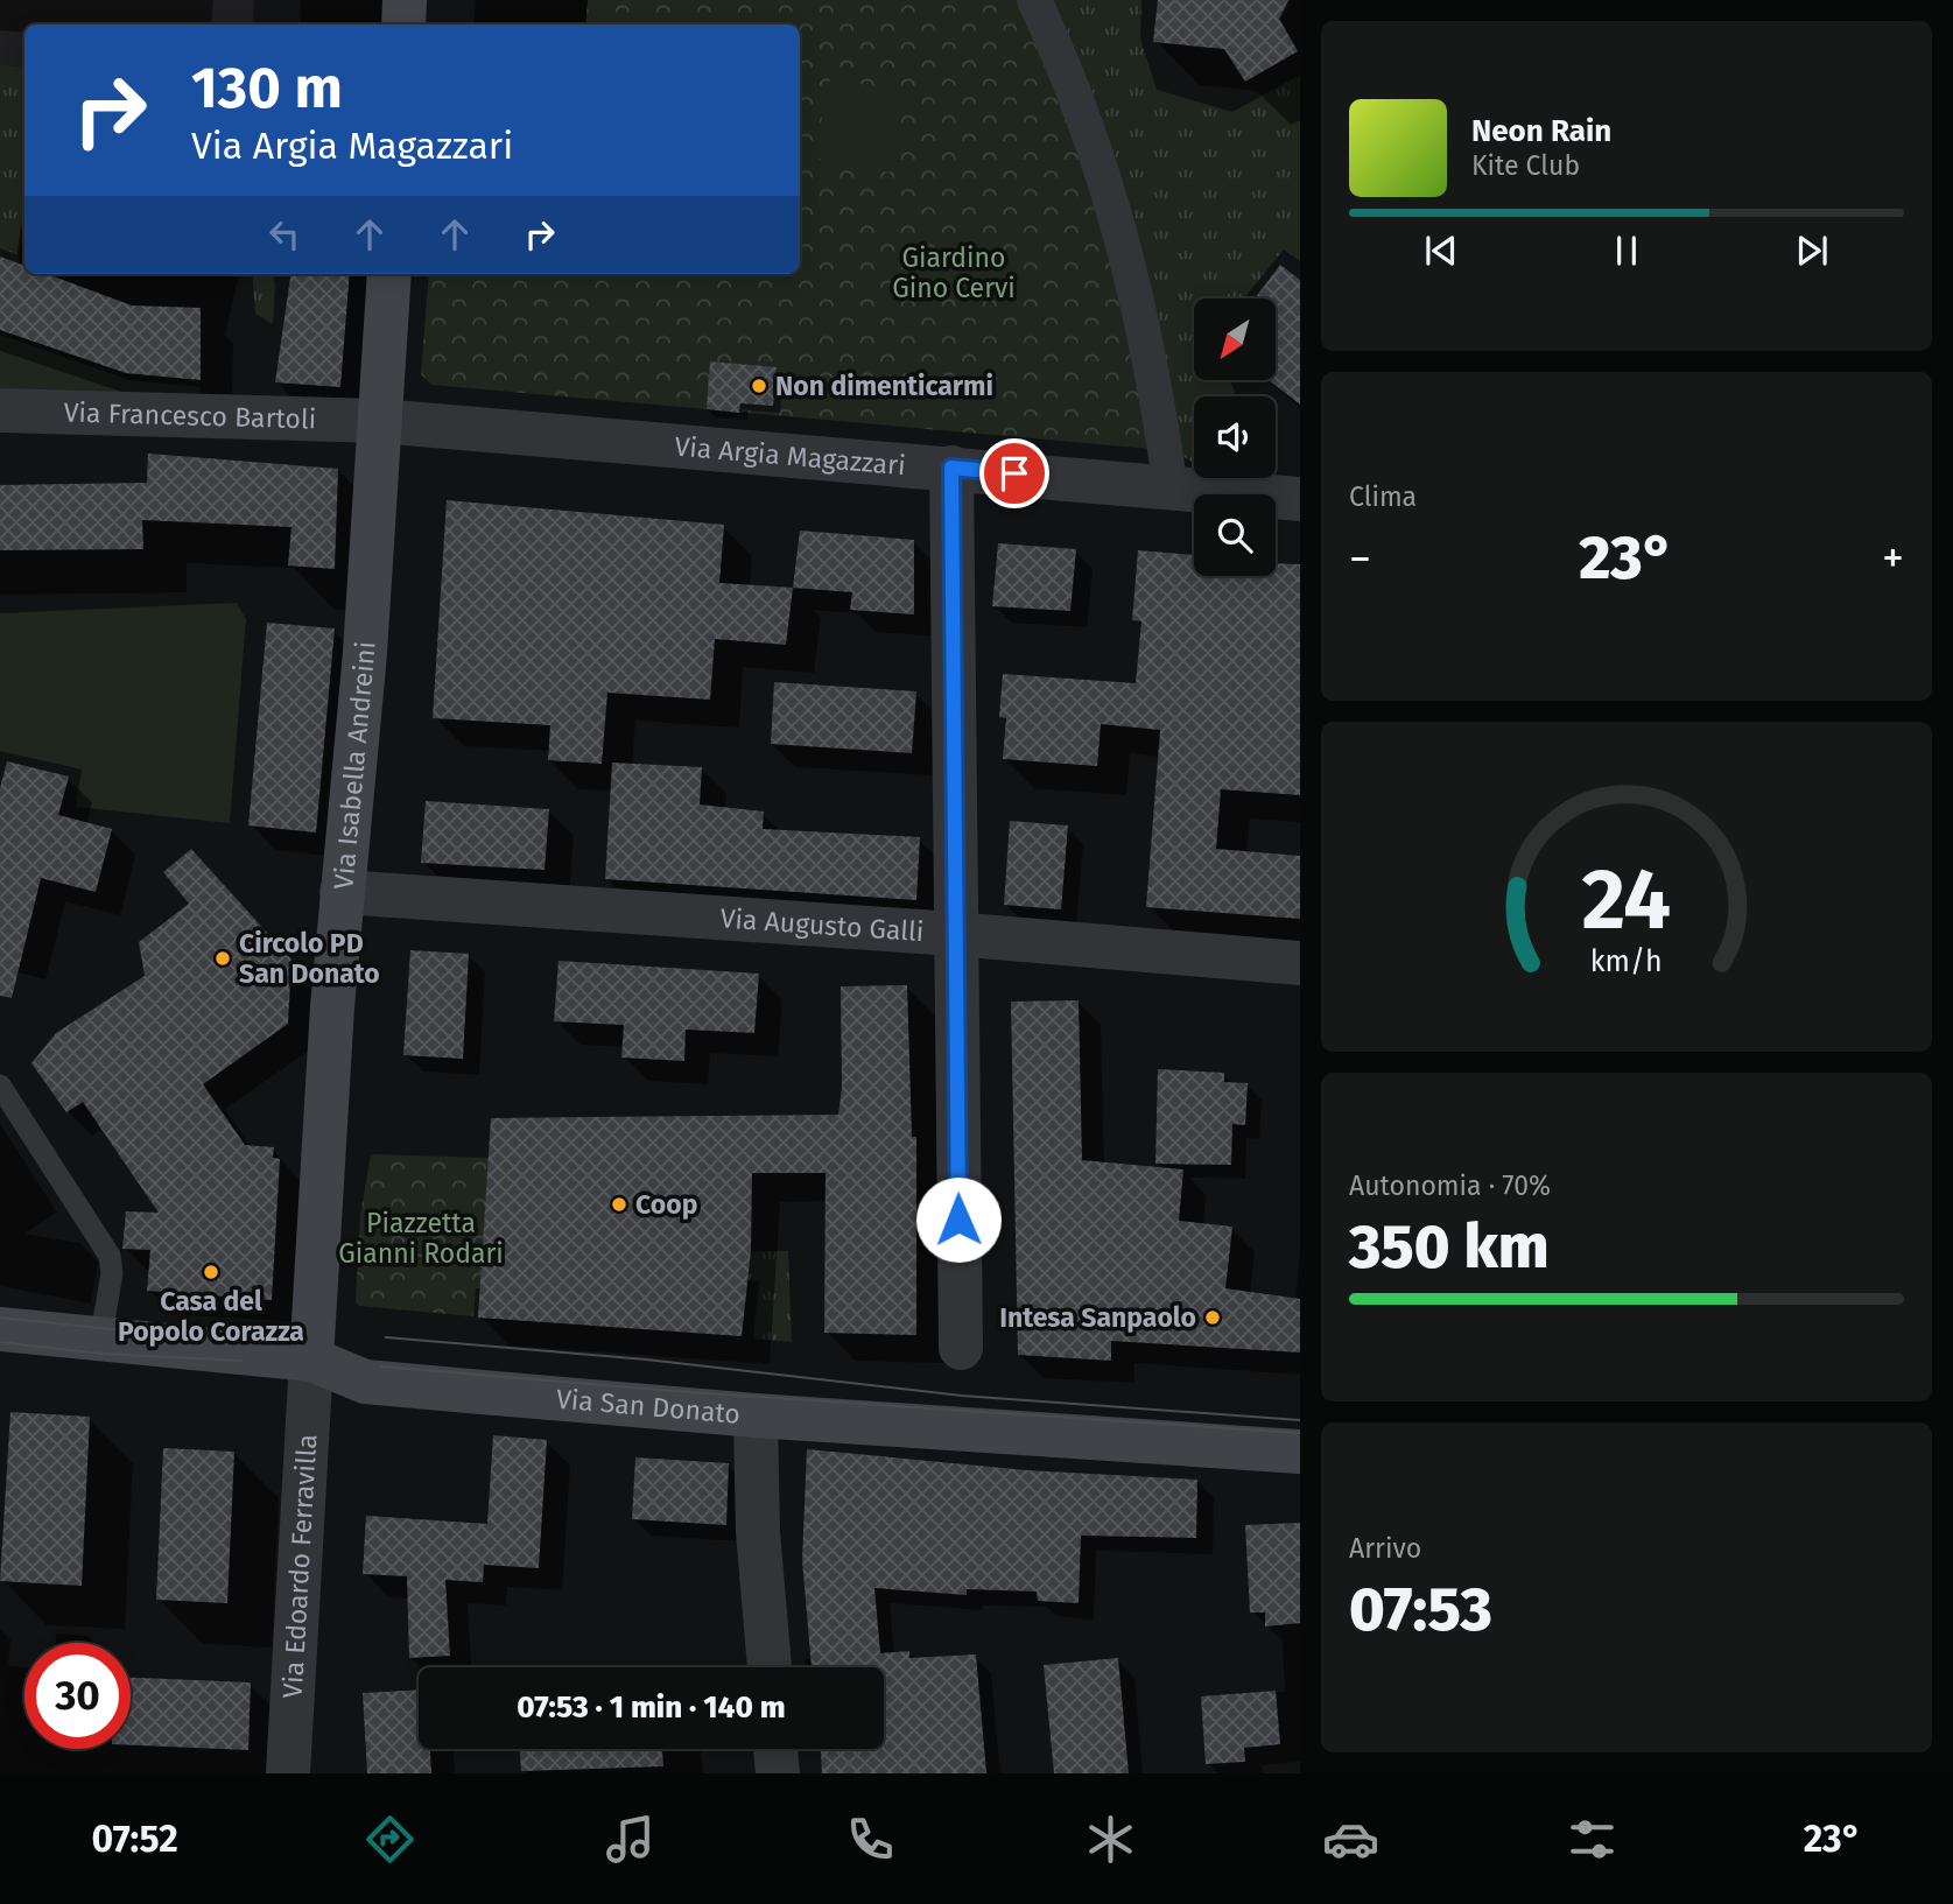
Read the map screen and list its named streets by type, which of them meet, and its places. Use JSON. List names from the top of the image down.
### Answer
{
  "streets": {
    "main road": ["Via Isabella Andreini", "Via San Donato"],
    "street": [
      "Via Francesco Bartoli",
      "Via Argia Magazzari",
      "Via Augusto Galli",
      "Via Edoardo Ferravilla"
    ]
  },
  "crossings": [
    ["Via Francesco Bartoli", "Via Argia Magazzari"],
    ["Via Francesco Bartoli", "Via Isabella Andreini"],
    ["Via Argia Magazzari", "Via Isabella Andreini"],
    ["Via Isabella Andreini", "Via Augusto Galli"],
    ["Via Isabella Andreini", "Via San Donato"],
    ["Via Isabella Andreini", "Via Edoardo Ferravilla"],
    ["Via San Donato", "Via Edoardo Ferravilla"]
  ],
  "parks": ["Giardino Gino Cervi", "Piazzetta Gianni Rodari"],
  "places": [
    "Non dimenticarmi",
    "Circolo PD San Donato",
    "Coop",
    "Casa del Popolo Corazza",
    "Intesa Sanpaolo"
  ],
  "north": "bottom left",
  "page": {
    "turn": ["130 m", "Via Argia Magazzari"],
    "song": ["Neon Rain", "Kite Club"],
    "tile": [
      "Clima",
      ["Autonomia · 70%", "350 km"],
      ["Arrivo", "07:53"]
    ],
    "heat": ["−", "23°", "+"],
    "limit": "30",
    "trip": "07:53 · 1 min · 140 m",
    "tabs": ["07:52", "23°"],
    "gauge": ["24", "km/h"]
  }
}
